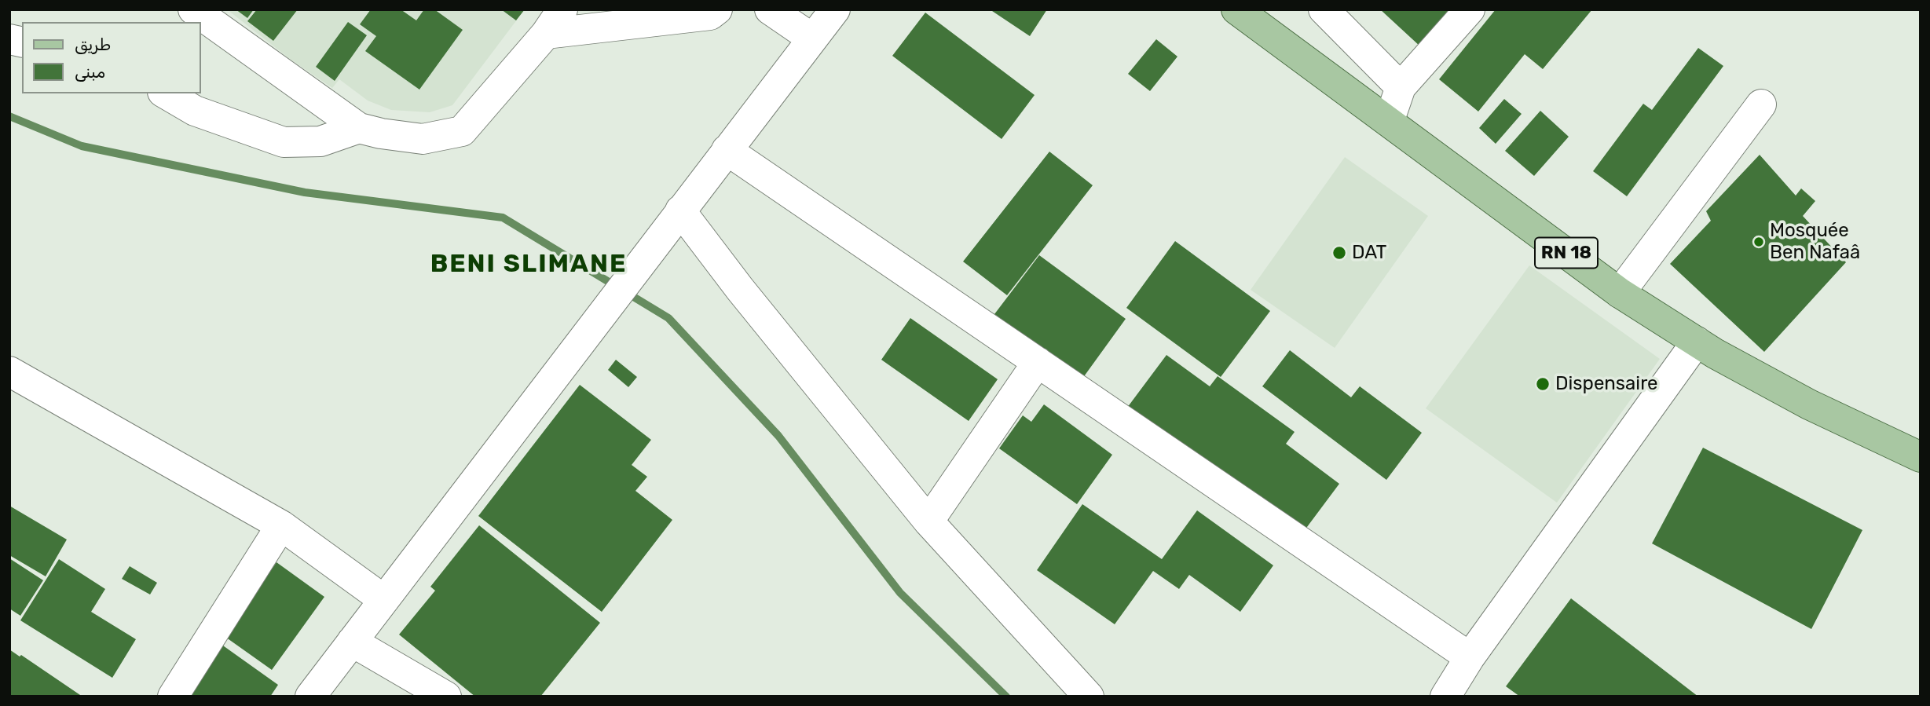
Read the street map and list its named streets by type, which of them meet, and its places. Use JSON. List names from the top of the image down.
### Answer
{
  "streets": {
    "main road": ["RN 18"]
  },
  "districts": ["BENI SLIMANE"],
  "places": ["Mosquée Ben Nafaâ", "DAT", "Dispensaire"],
  "legend": ["طريق", "مبنى"]
}
